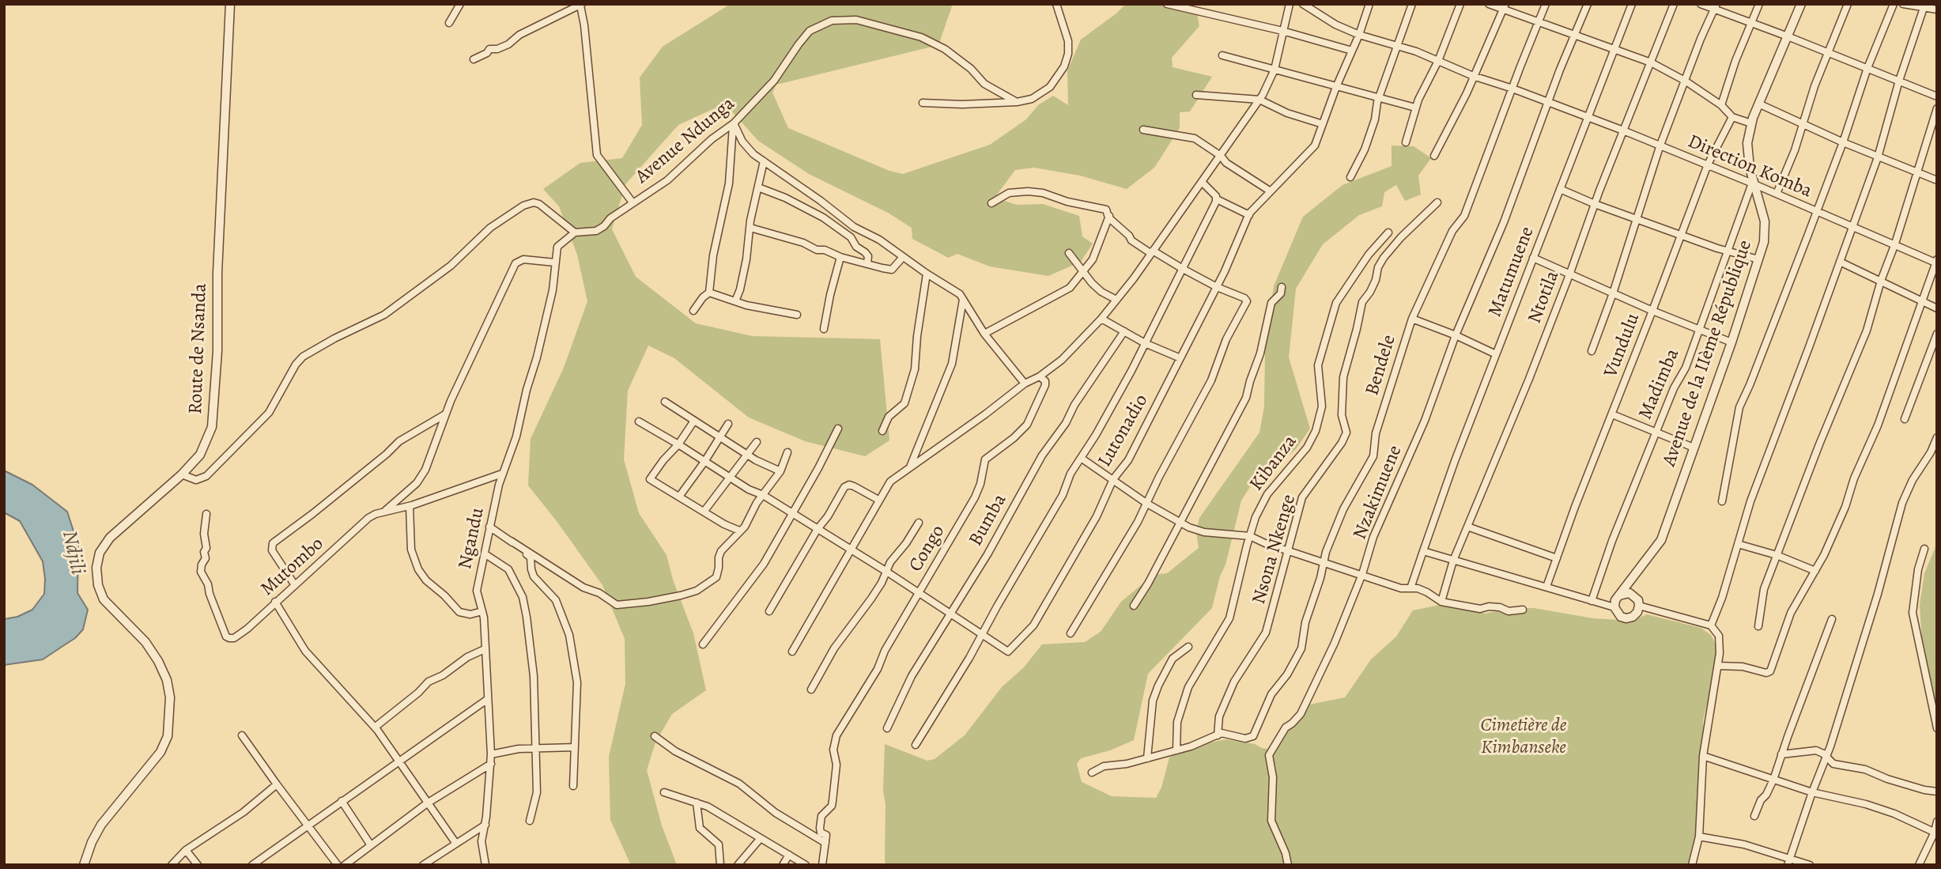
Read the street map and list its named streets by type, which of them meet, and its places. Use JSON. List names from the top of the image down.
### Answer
{
  "streets": {
    "street": [
      "Avenue Ndunga",
      "Direction Komba",
      "Matumuene",
      "Ntotila",
      "Vundulu",
      "Route de Nsanda",
      "Avenue de la IIème République",
      "Bendele",
      "Madimba",
      "Lutonadio",
      "Kibanza",
      "Nzakimuene",
      "Bumba",
      "Ngandu",
      "Congo",
      "Nsona Nkenge",
      "Mutombo"
    ]
  },
  "crossings": [
    ["Avenue Ndunga", "Ngandu"],
    ["Direction Komba", "Matumuene"],
    ["Direction Komba", "Ntotila"],
    ["Direction Komba", "Vundulu"],
    ["Direction Komba", "Avenue de la IIème République"],
    ["Direction Komba", "Bendele"],
    ["Direction Komba", "Madimba"],
    ["Direction Komba", "Lutonadio"],
    ["Direction Komba", "Nzakimuene"],
    ["Avenue de la IIème République", "Madimba"],
    ["Bendele", "Nsona Nkenge"],
    ["Ngandu", "Mutombo"]
  ],
  "water": ["Ndjili"],
  "parks": ["Cimetière de Kimbanseke"]
}
